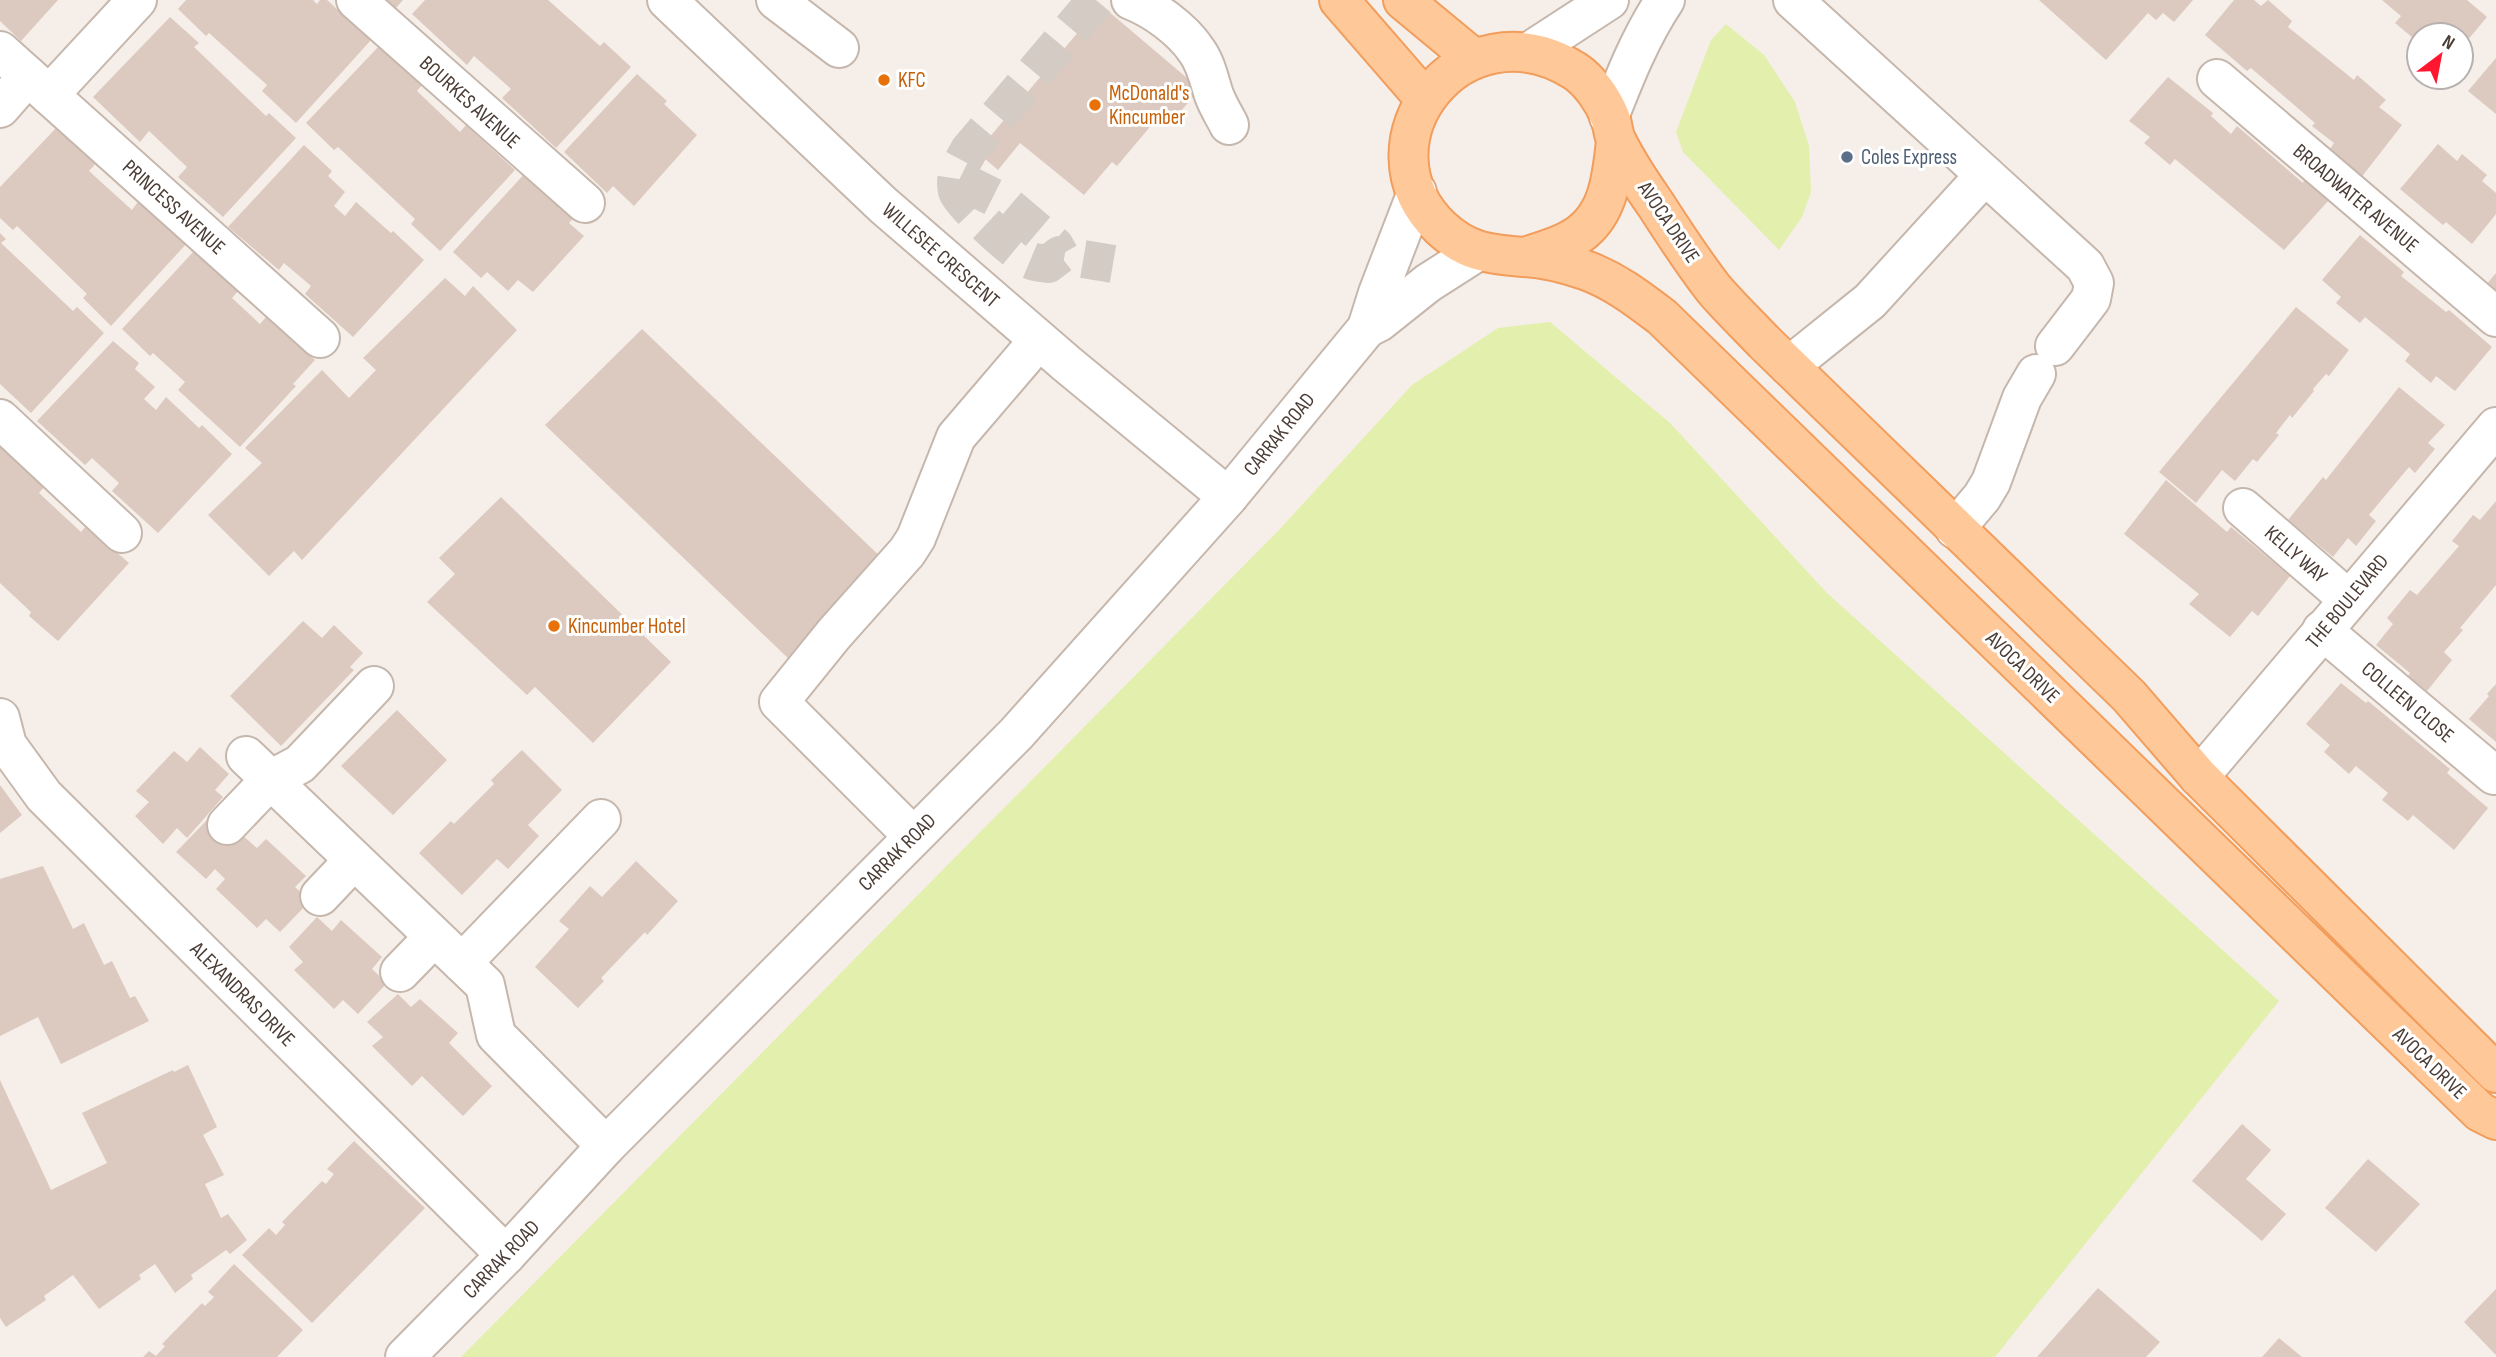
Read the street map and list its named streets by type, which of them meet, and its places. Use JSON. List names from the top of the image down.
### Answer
{
  "streets": {
    "main road": ["AVOCA DRIVE"],
    "street": [
      "BOURKES AVENUE",
      "BROADWATER AVENUE",
      "PRINCESS AVENUE",
      "WILLESEE CRESCENT",
      "CARRAK ROAD",
      "KELLY WAY",
      "THE BOULEVARD",
      "COLLEEN CLOSE",
      "ALEXANDRAS DRIVE"
    ]
  },
  "crossings": [
    ["AVOCA DRIVE", "CARRAK ROAD"],
    ["AVOCA DRIVE", "THE BOULEVARD"],
    ["WILLESEE CRESCENT", "CARRAK ROAD"],
    ["CARRAK ROAD", "ALEXANDRAS DRIVE"],
    ["KELLY WAY", "THE BOULEVARD"],
    ["THE BOULEVARD", "COLLEEN CLOSE"]
  ],
  "places": [
    "KFC",
    "McDonald's Kincumber",
    "Coles Express",
    "Kincumber Hotel"
  ],
  "north": "top right"
}
